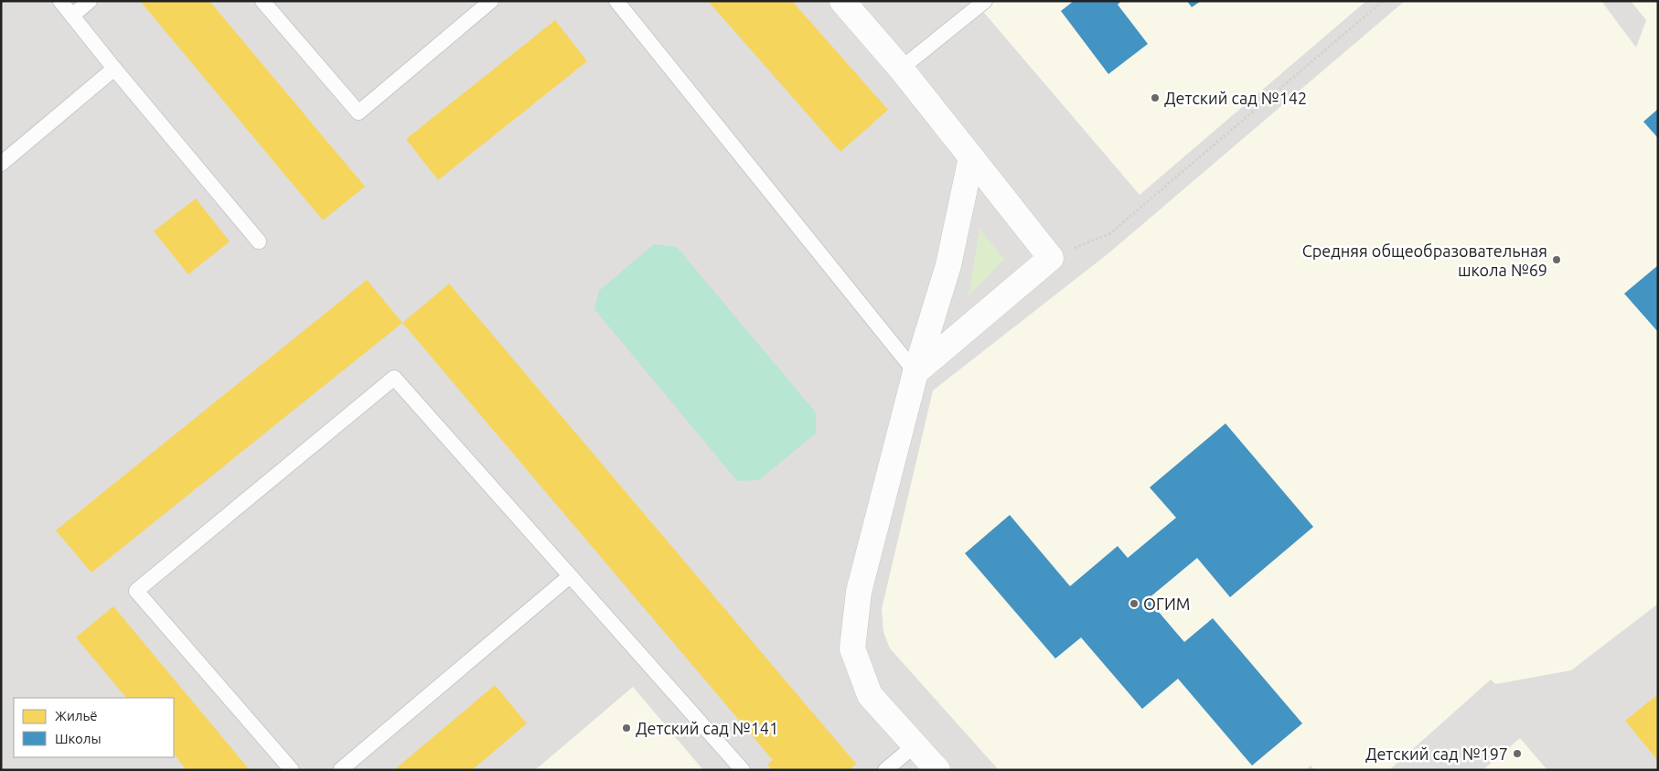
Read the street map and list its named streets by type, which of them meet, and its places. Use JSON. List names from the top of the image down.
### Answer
{
  "places": [
    "Детский сад №142",
    "Средняя общеобразовательная школа №69",
    "ОГИМ",
    "Детский сад №141",
    "Детский сад №197"
  ],
  "legend": ["Жильё", "Школы"]
}
